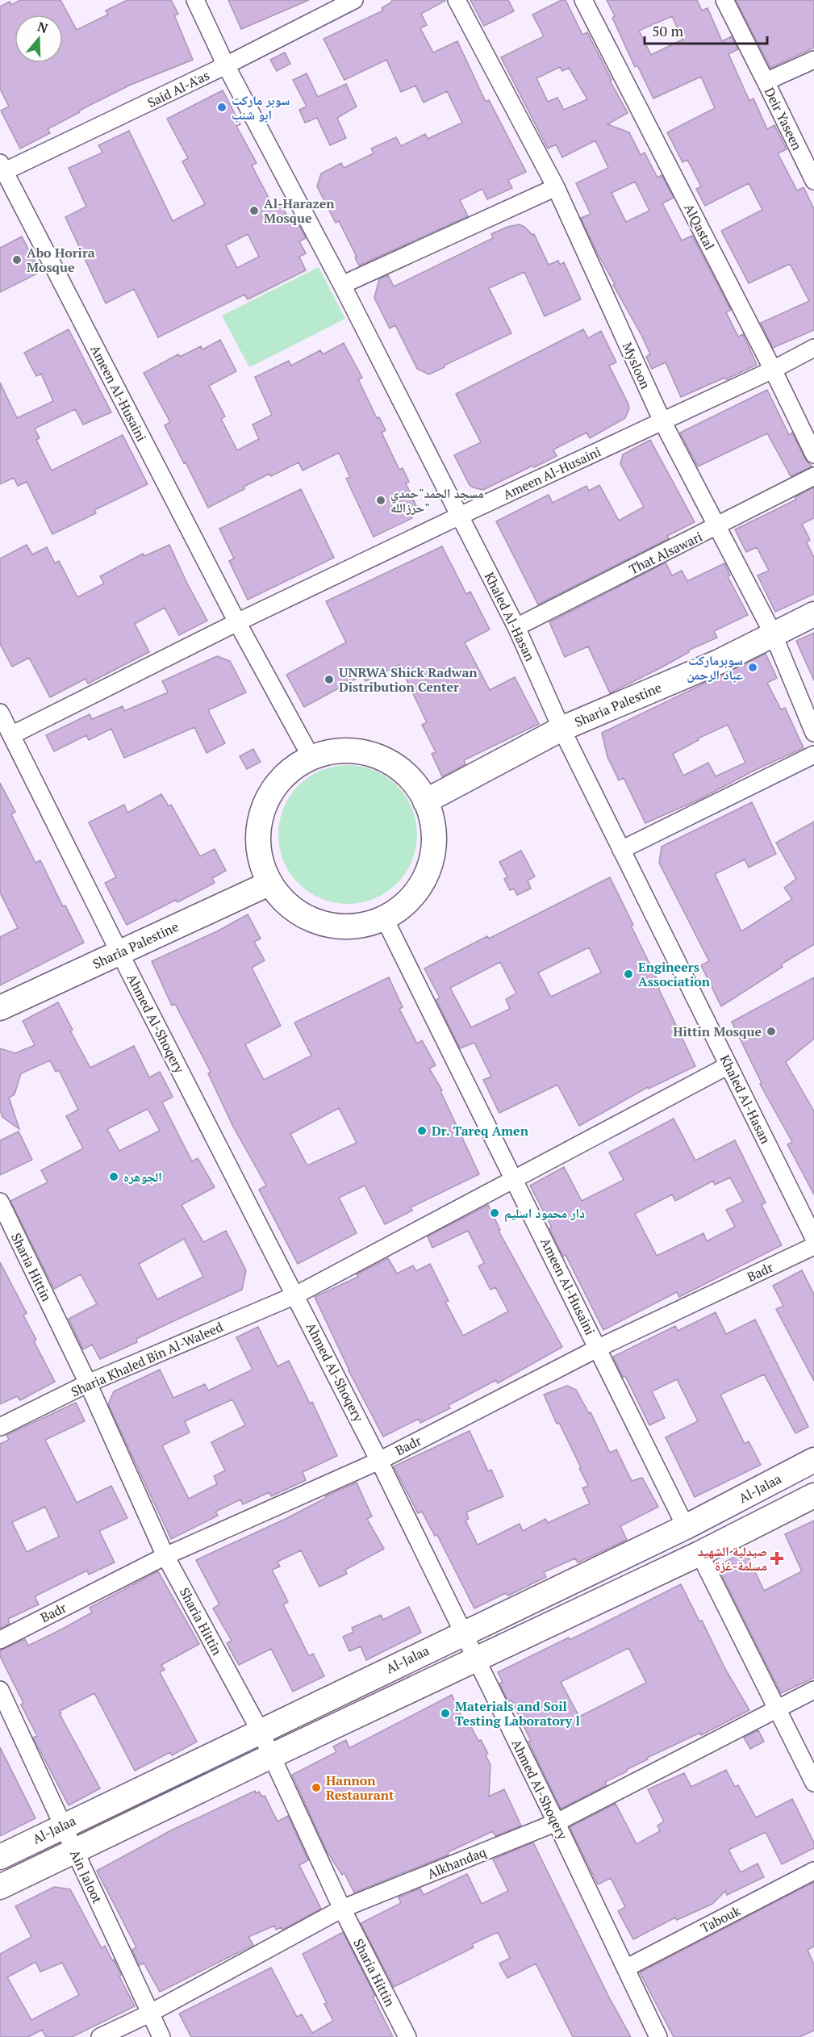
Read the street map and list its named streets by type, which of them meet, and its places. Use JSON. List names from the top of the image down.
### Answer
{
  "streets": {
    "main road": ["Sharia Palestine", "Al-Jalaa"],
    "street": [
      "Said Al-A'as",
      "Deir Yaseen",
      "AlQastal",
      "Mysloon",
      "Ameen Al-Husaini",
      "That Alsawari",
      "Khaled Al-Hasan",
      "Ahmed Al-Shoqery",
      "Sharia Hittin",
      "Badr",
      "Sharia Khaled Bin Al-Waleed",
      "Alkhandaq",
      "Ain Jaloot",
      "Tabouk"
    ]
  },
  "crossings": [
    ["Said Al-A'as", "Ameen Al-Husaini"],
    ["Said Al-A'as", "Khaled Al-Hasan"],
    ["AlQastal", "Ameen Al-Husaini"],
    ["Mysloon", "Ameen Al-Husaini"],
    ["Mysloon", "That Alsawari"],
    ["Mysloon", "Sharia Palestine"],
    ["Ameen Al-Husaini", "Khaled Al-Hasan"],
    ["Ameen Al-Husaini", "Ahmed Al-Shoqery"],
    ["Ameen Al-Husaini", "Badr"],
    ["Ameen Al-Husaini", "Sharia Khaled Bin Al-Waleed"],
    ["Ameen Al-Husaini", "Al-Jalaa"],
    ["That Alsawari", "Khaled Al-Hasan"],
    ["Khaled Al-Hasan", "Sharia Palestine"],
    ["Khaled Al-Hasan", "Sharia Khaled Bin Al-Waleed"],
    ["Sharia Palestine", "Ahmed Al-Shoqery"],
    ["Ahmed Al-Shoqery", "Badr"],
    ["Ahmed Al-Shoqery", "Sharia Khaled Bin Al-Waleed"],
    ["Ahmed Al-Shoqery", "Al-Jalaa"],
    ["Ahmed Al-Shoqery", "Alkhandaq"],
    ["Ahmed Al-Shoqery", "Tabouk"],
    ["Sharia Hittin", "Badr"],
    ["Sharia Hittin", "Sharia Khaled Bin Al-Waleed"],
    ["Sharia Hittin", "Al-Jalaa"],
    ["Sharia Hittin", "Alkhandaq"],
    ["Al-Jalaa", "Ain Jaloot"],
    ["Alkhandaq", "Ain Jaloot"]
  ],
  "places": {
    "other": [
      "سوبر ماركت ابو شنب",
      "Al-Harazen Mosque",
      "Abo Horira Mosque",
      "مسجد الحمد\"حمدي حرزالله\"",
      "سوبرماركت عباد الرحمن",
      "UNRWA Shick Radwan Distribution Center",
      "Engineers Association",
      "Hittin Mosque",
      "Dr. Tareq Amen",
      "الجوهره",
      "دار محمود اسليم",
      "Materials and Soil Testing Laboratory l",
      "Hannon Restaurant"
    ],
    "health": ["صيدلية الشهيد مسلمة-غزة"]
  },
  "scale_bar": "50 m",
  "north": "top"
}
